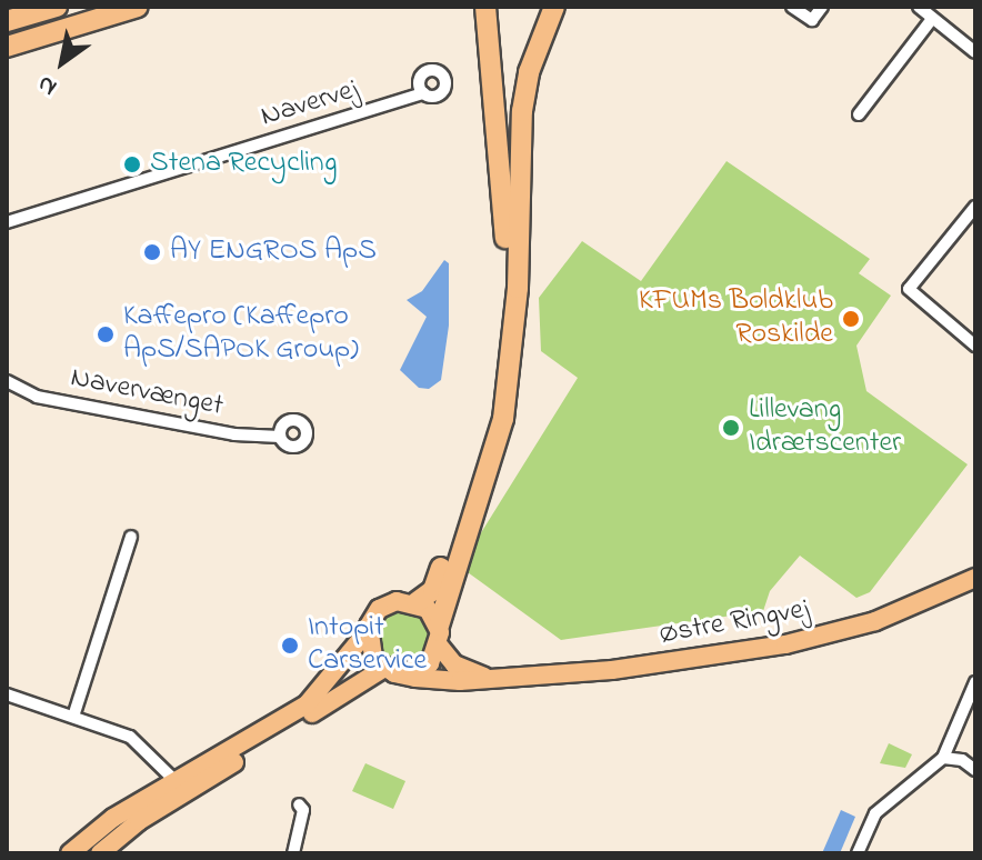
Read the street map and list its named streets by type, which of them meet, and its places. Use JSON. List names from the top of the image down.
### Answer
{
  "streets": {
    "main road": ["Østre Ringvej"],
    "street": ["Navervej", "Navervænget"]
  },
  "places": [
    "Stena Recycling",
    "AY ENGROS ApS",
    "KFUMs Boldklub Roskilde",
    "Kaffepro (Kaffepro ApS/SAPOK Group)",
    "Lillevang Idrætscenter",
    "Intopit Carservice"
  ],
  "north": "bottom left"
}
